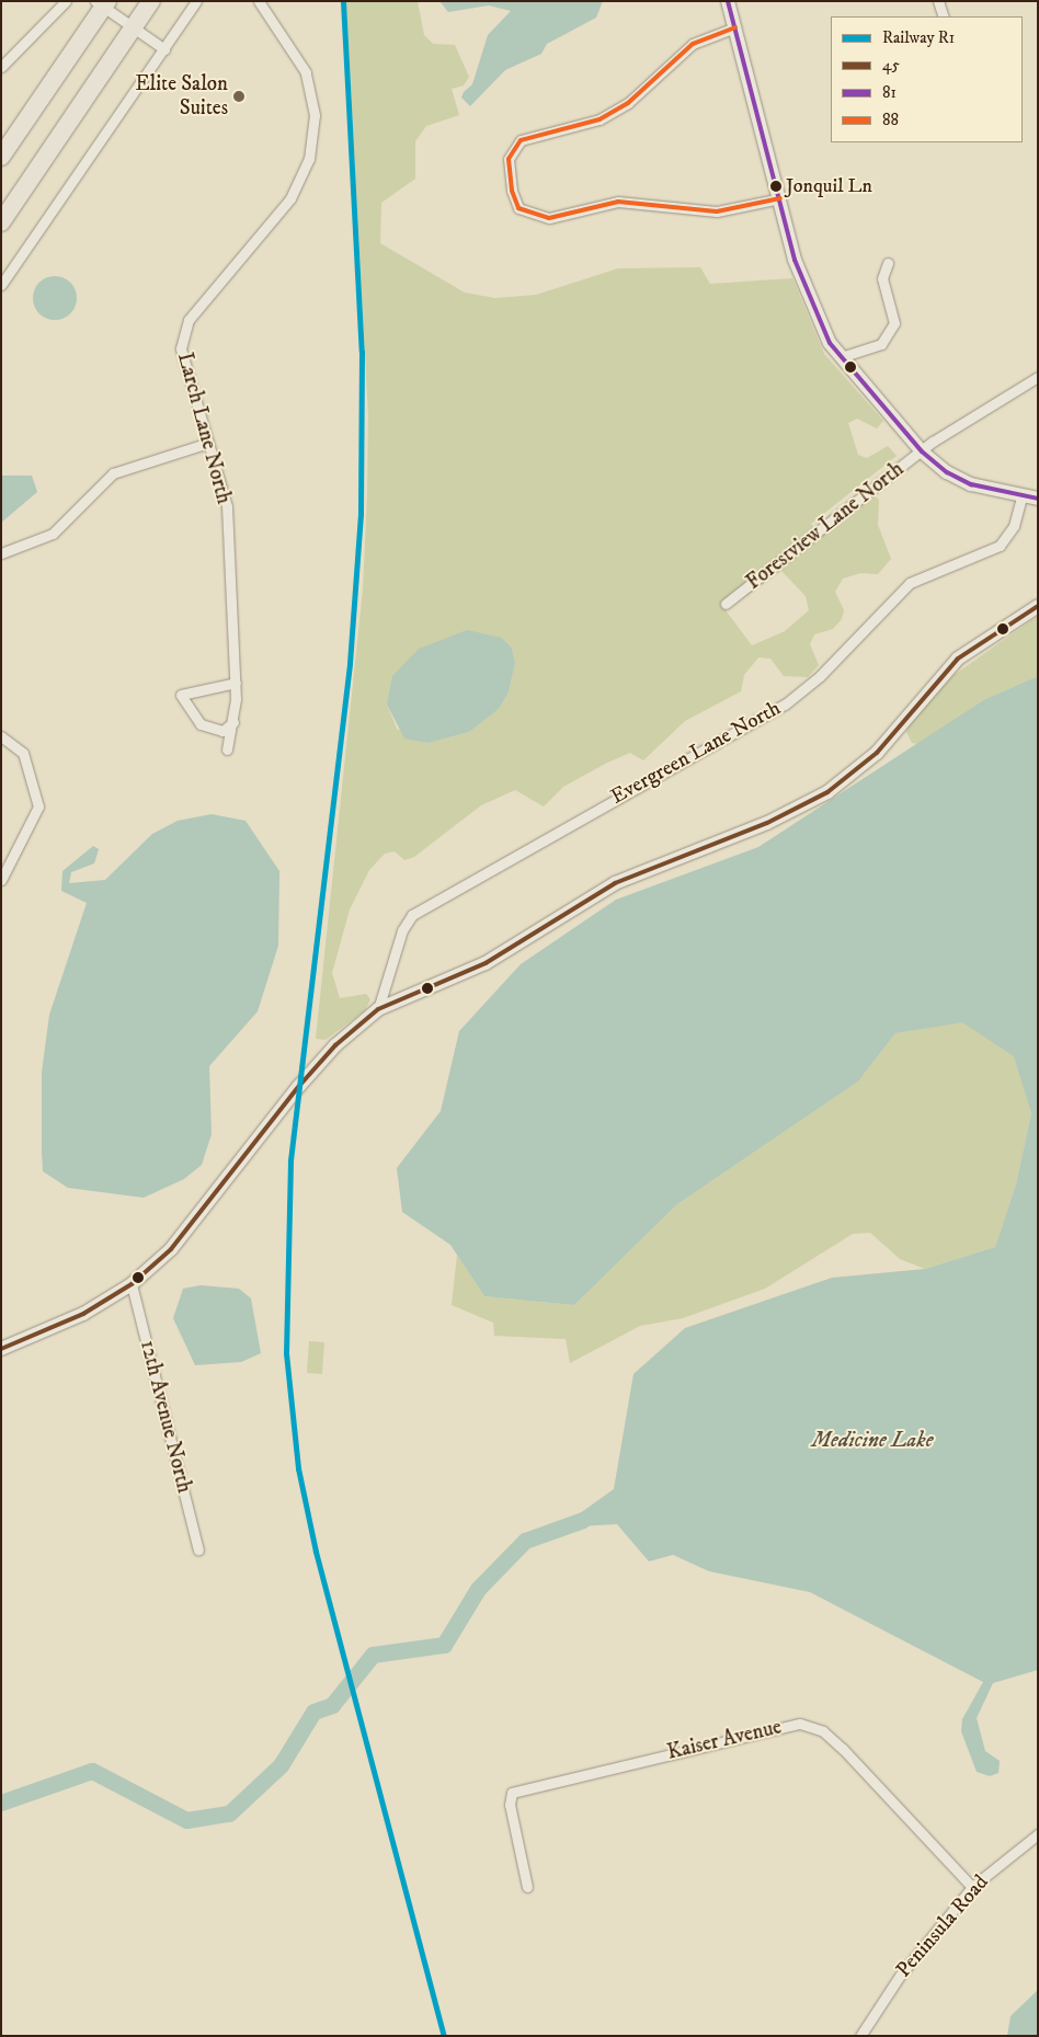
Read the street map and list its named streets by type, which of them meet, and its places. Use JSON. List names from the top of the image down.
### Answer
{
  "streets": {
    "street": [
      "Larch Lane North",
      "Forestview Lane North",
      "Evergreen Lane North",
      "12th Avenue North",
      "Kaiser Avenue",
      "Peninsula Road"
    ]
  },
  "crossings": [
    ["Kaiser Avenue", "Peninsula Road"]
  ],
  "water": ["Medicine Lake"],
  "places": ["Elite Salon Suites", "Jonquil Ln"],
  "lines": [
    "rail line R1",
    "transit line 81",
    "transit line 88",
    "transit line 45"
  ],
  "legend": [
    "Railway R1",
    "45",
    "81",
    "88"
  ]
}
